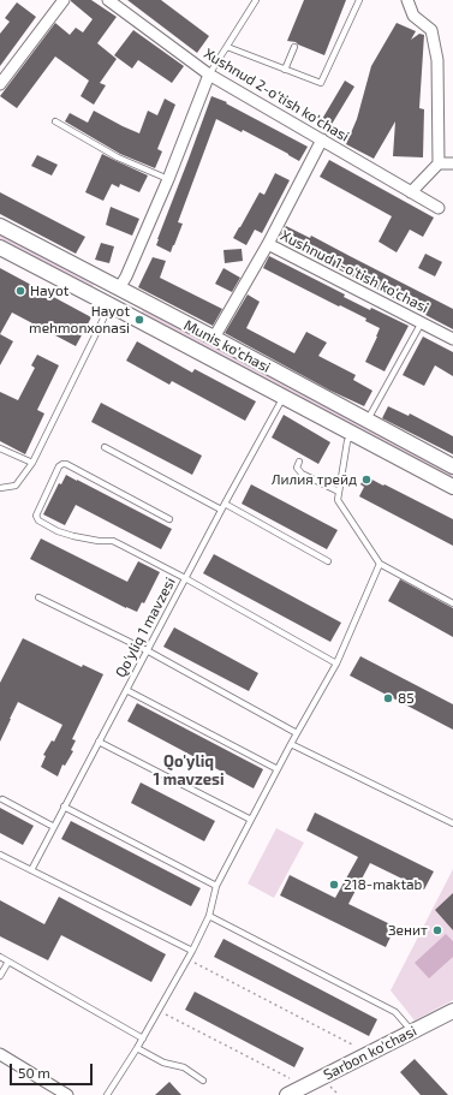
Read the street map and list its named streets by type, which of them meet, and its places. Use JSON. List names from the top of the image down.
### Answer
{
  "streets": {
    "street": [
      "Xushnud 2-o'tish ko'chasi",
      "Xushnud 1-o'tish ko'chasi",
      "Munis ko'chasi",
      "Sarbon ko'chasi"
    ],
    "lane": ["Qo'yliq 1 mavzesi"]
  },
  "crossings": [
    ["Munis ko'chasi", "Qo'yliq 1 mavzesi"]
  ],
  "districts": ["Qo'yliq 1 mavzesi"],
  "places": [
    "Hayot",
    "Hayot mehmonxonasi",
    "Лилия трейд",
    "85",
    "218-maktab",
    "Зенит"
  ],
  "scale_bar": "50 m"
}
